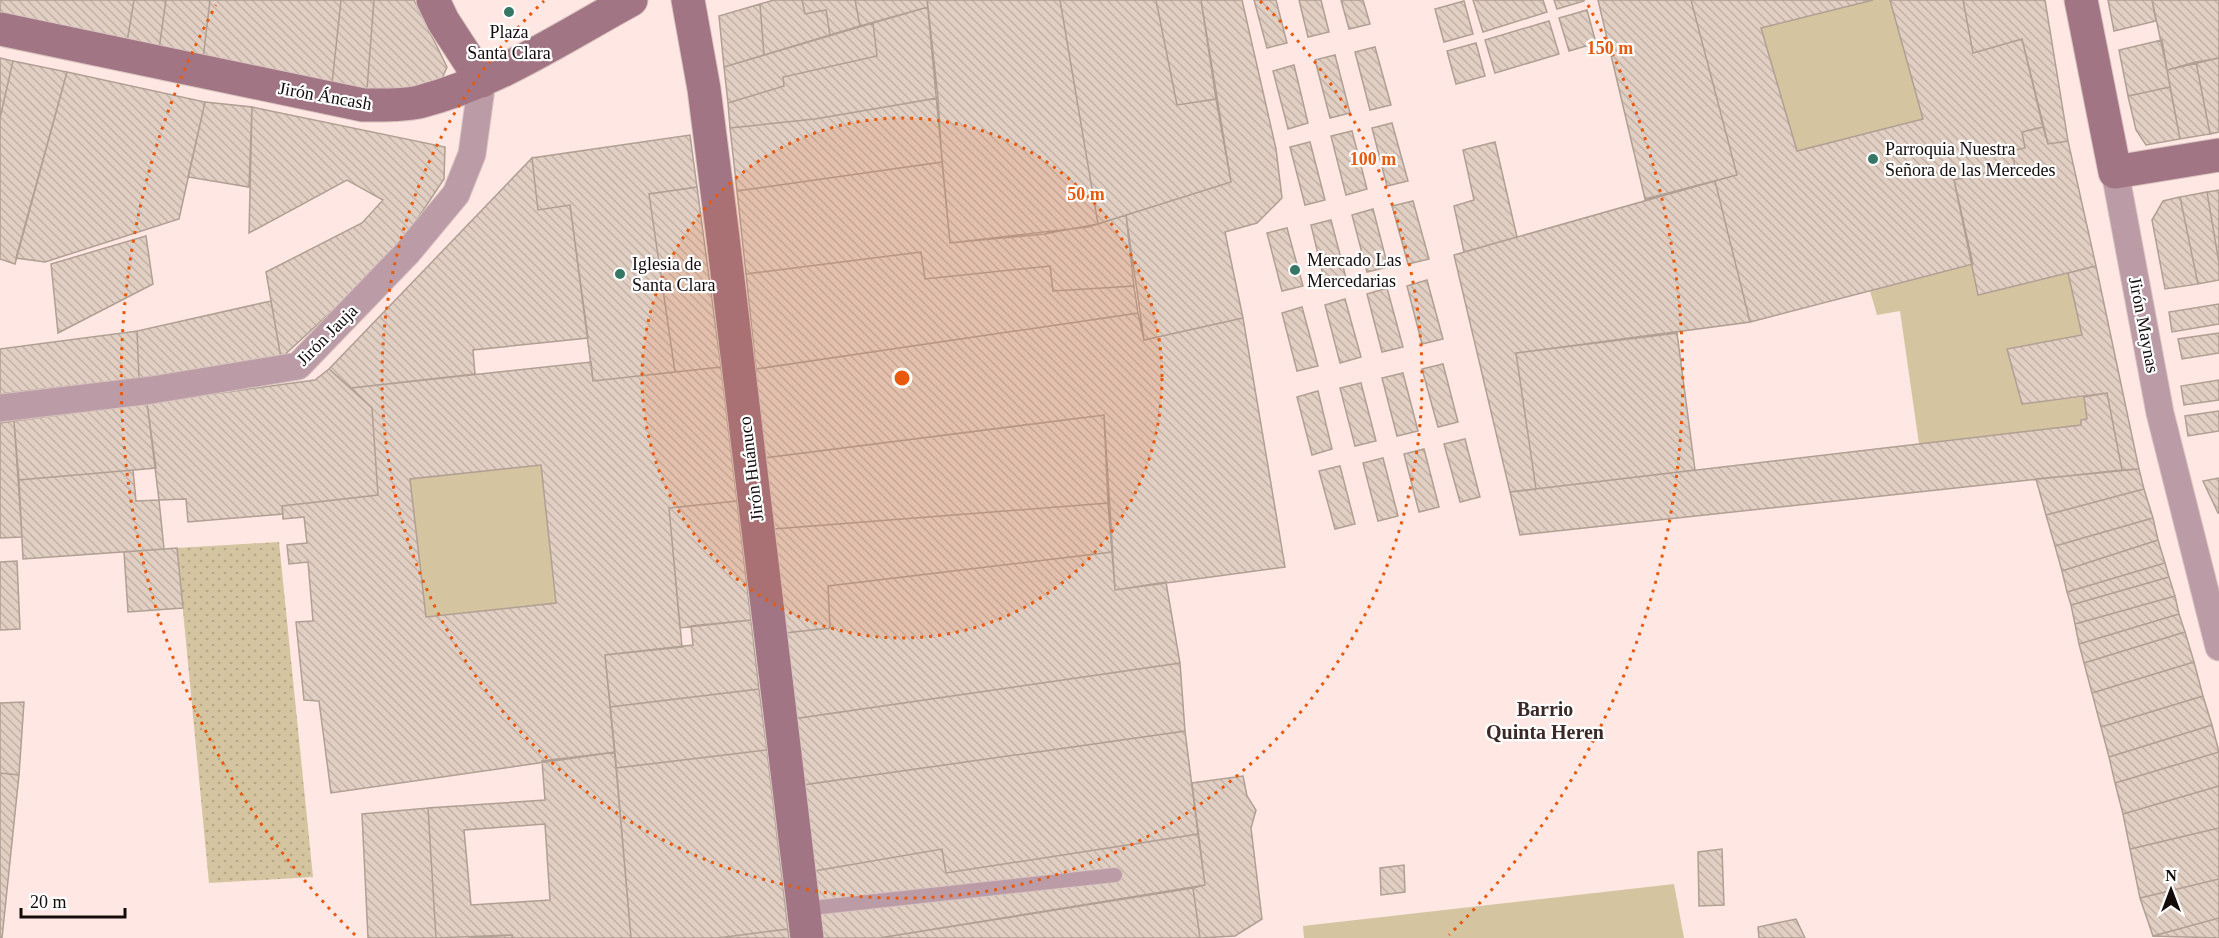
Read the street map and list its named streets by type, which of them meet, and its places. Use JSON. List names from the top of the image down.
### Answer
{
  "streets": {
    "street": [
      "Jirón Áncash",
      "Jirón Maynas",
      "Jirón Jauja",
      "Jirón Huánuco"
    ]
  },
  "crossings": [
    ["Jirón Áncash", "Jirón Jauja"]
  ],
  "districts": ["Barrio Quinta Heren"],
  "places": [
    "Plaza Santa Clara",
    "Parroquia Nuestra Señora de las Mercedes",
    "Mercado Las Mercedarias",
    "Iglesia de Santa Clara"
  ],
  "scale_bar": "20 m",
  "north": "top",
  "rings": ["150 m", "100 m", "50 m"]
}
